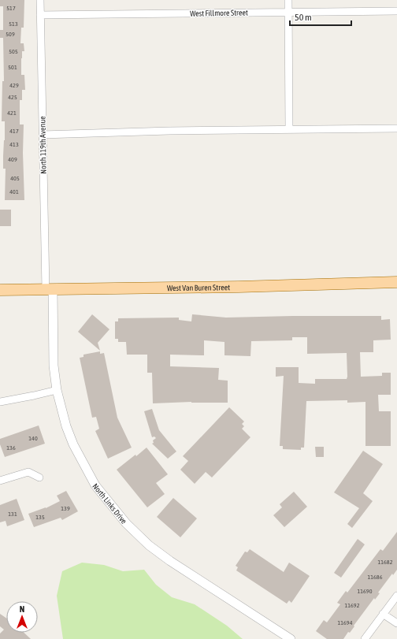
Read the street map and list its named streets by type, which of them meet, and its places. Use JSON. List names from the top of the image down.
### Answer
{
  "streets": {
    "main road": ["West Van Buren Street"],
    "street": ["West Fillmore Street", "North 119th Avenue", "North Links Drive"]
  },
  "crossings": [
    ["West Fillmore Street", "North 119th Avenue"],
    ["North 119th Avenue", "West Van Buren Street"],
    ["North 119th Avenue", "North Links Drive"],
    ["West Van Buren Street", "North Links Drive"]
  ],
  "house_numbers": [
    "517",
    "513",
    "509",
    "505",
    "501",
    "429",
    "425",
    "421",
    "417",
    "413",
    "409",
    "405",
    "401",
    "140",
    "136",
    "139",
    "131",
    "135",
    "11682",
    "11686",
    "11690",
    "11692",
    "11694"
  ],
  "scale_bar": "50 m",
  "north": "top"
}
